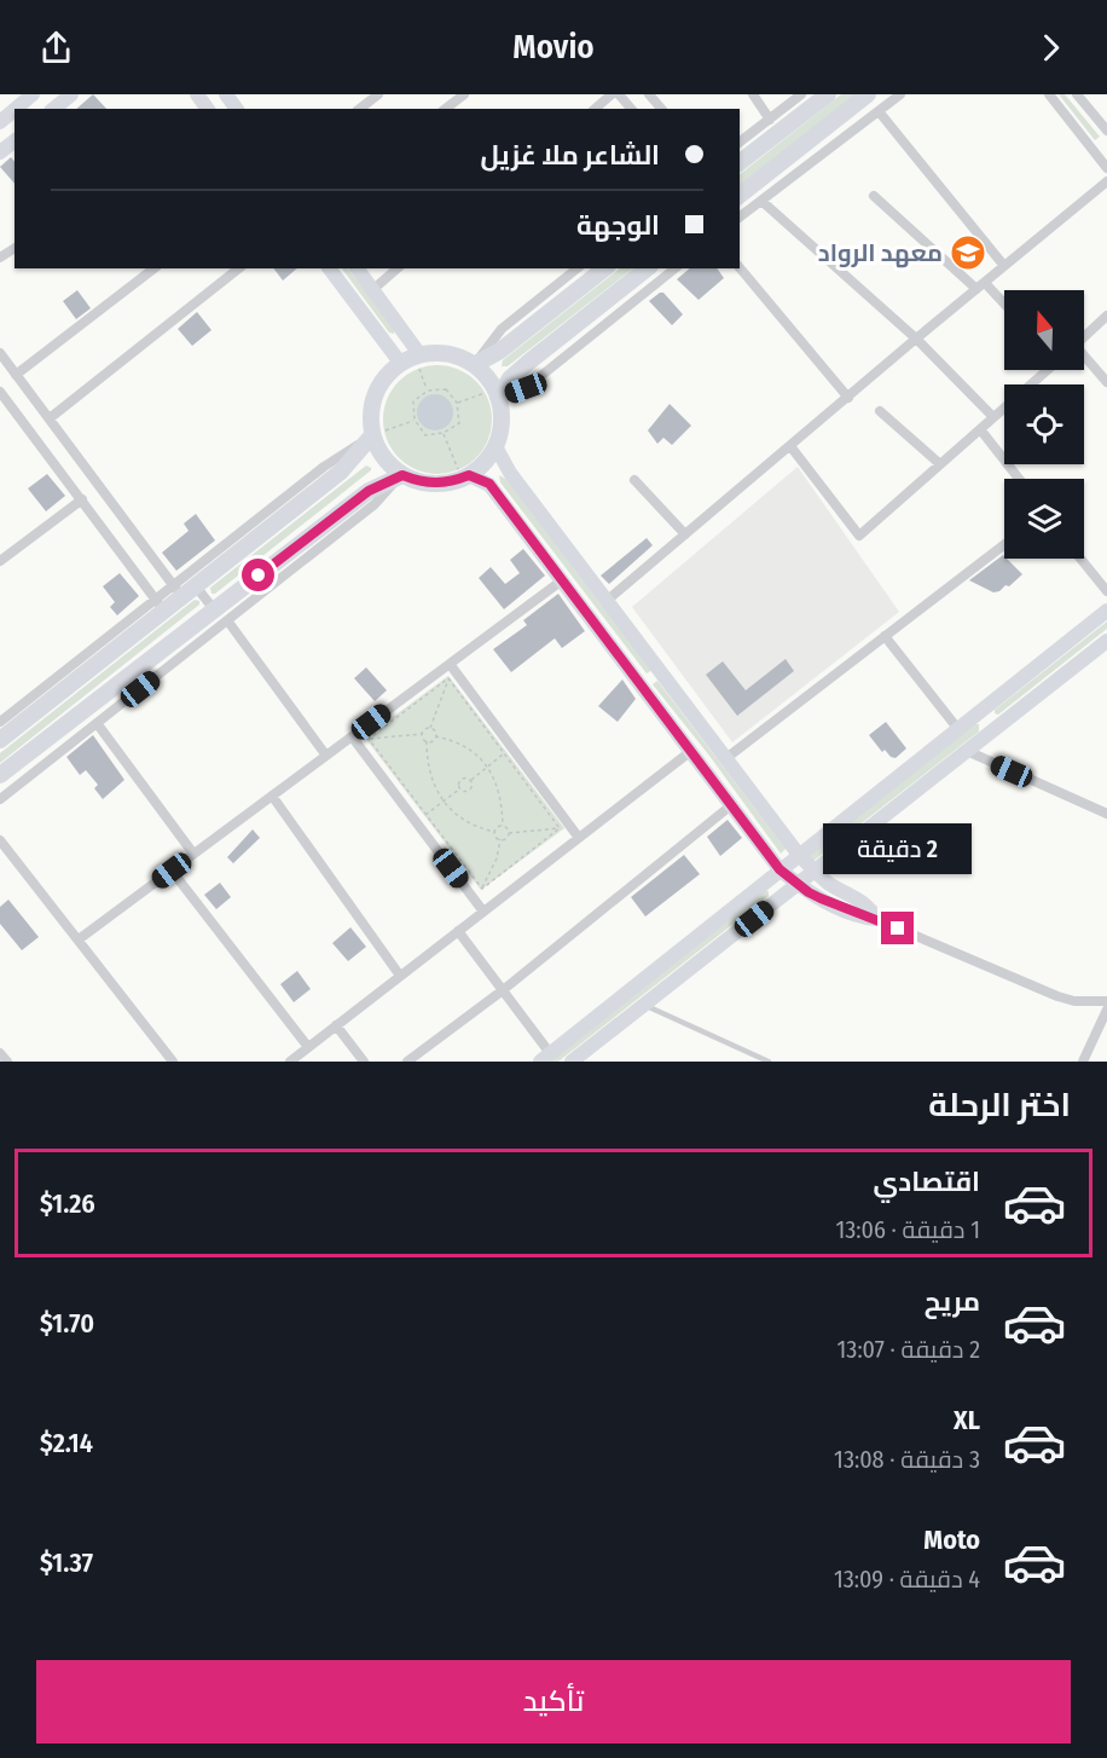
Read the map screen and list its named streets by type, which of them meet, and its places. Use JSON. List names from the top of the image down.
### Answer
{
  "places": {
    "school or university": ["معهد الرواد"]
  },
  "north": "top",
  "page": {
    "header": "Movio",
    "banner": ["الشاعر ملا غزيل", "الوجهة"],
    "bubble": "2 دقيقة",
    "heading": "اختر الرحلة",
    "list": [
      {
        "name": "اقتصادي",
        "note": "1 دقيقة · 13:06",
        "value": "$1.26"
      },
      {
        "name": "مريح",
        "note": "2 دقيقة · 13:07",
        "value": "$1.70"
      },
      {
        "name": "XL",
        "note": "3 دقيقة · 13:08",
        "value": "$2.14"
      },
      {
        "name": "Moto",
        "note": "4 دقيقة · 13:09",
        "value": "$1.37"
      }
    ],
    "buttons": "تأكيد"
  }
}
